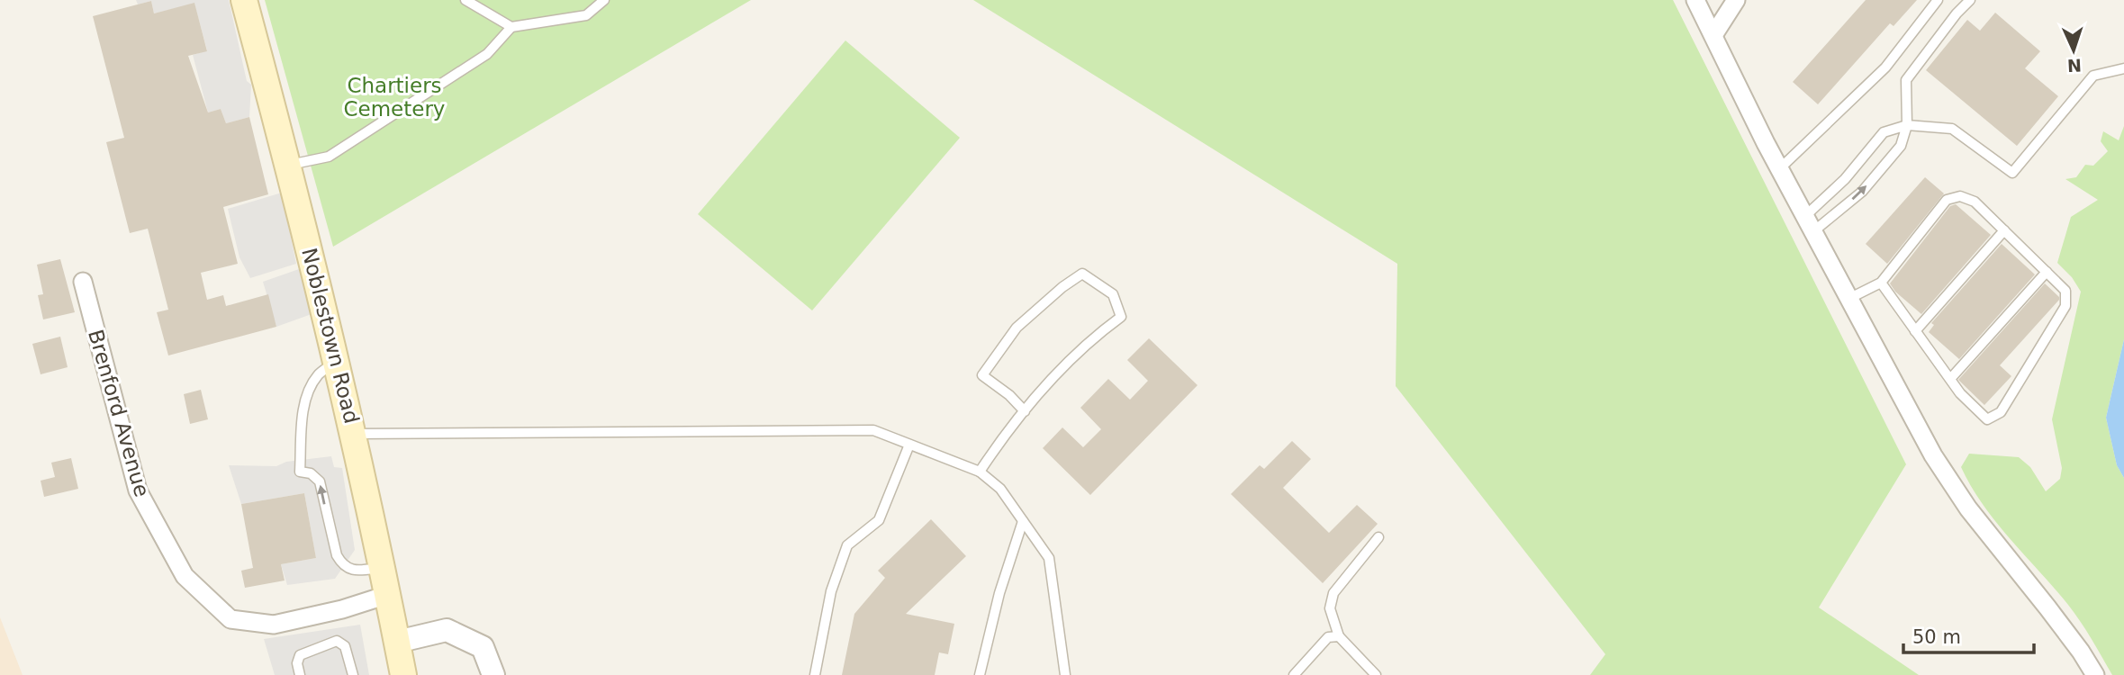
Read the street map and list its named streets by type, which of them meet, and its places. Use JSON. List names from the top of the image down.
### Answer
{
  "streets": {
    "main road": ["Noblestown Road"],
    "street": ["Brenford Avenue"]
  },
  "crossings": [
    ["Noblestown Road", "Brenford Avenue"]
  ],
  "parks": ["Chartiers Cemetery"],
  "scale_bar": "50 m",
  "north": "bottom"
}
